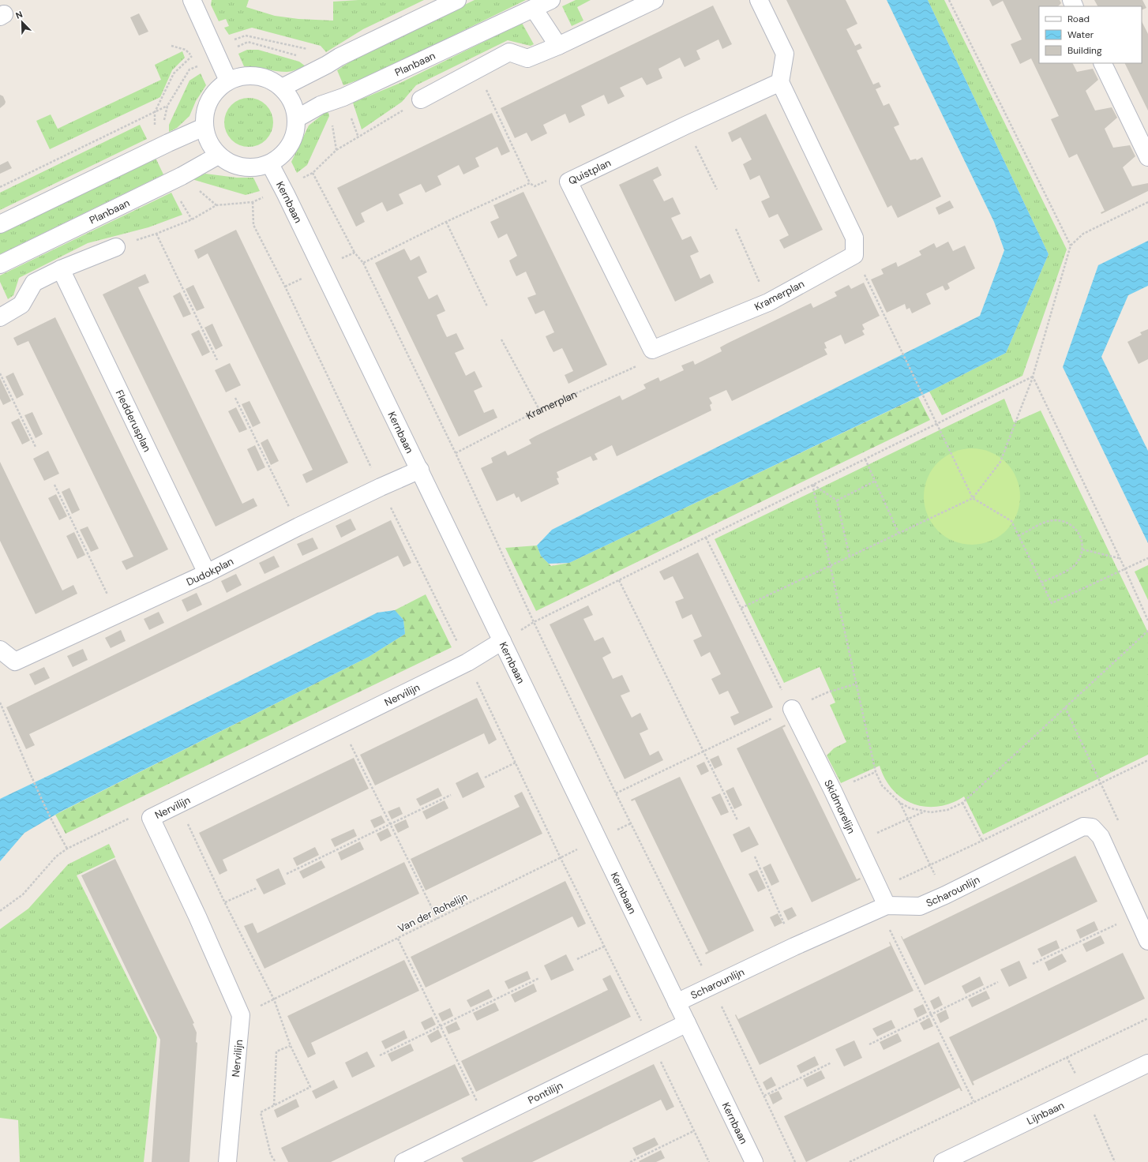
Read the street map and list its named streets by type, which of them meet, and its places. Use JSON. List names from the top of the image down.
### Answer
{
  "streets": {
    "street": [
      "Planbaan",
      "Quistplan",
      "Kernbaan",
      "Kramerplan",
      "Fledderusplan",
      "Dudokplan",
      "Nervilijn",
      "Skidmorelijn",
      "Scharounlijn",
      "Pontilijn",
      "Lijnbaan"
    ],
    "path": ["Van der Rohelijn"]
  },
  "crossings": [
    ["Planbaan", "Kernbaan"],
    ["Quistplan", "Kramerplan"],
    ["Kernbaan", "Dudokplan"],
    ["Kernbaan", "Nervilijn"],
    ["Kernbaan", "Scharounlijn"],
    ["Kernbaan", "Van der Rohelijn"],
    ["Kernbaan", "Pontilijn"],
    ["Fledderusplan", "Dudokplan"],
    ["Nervilijn", "Van der Rohelijn"],
    ["Skidmorelijn", "Scharounlijn"]
  ],
  "legend": ["Road", "Water", "Building"],
  "north": "top left"
}
